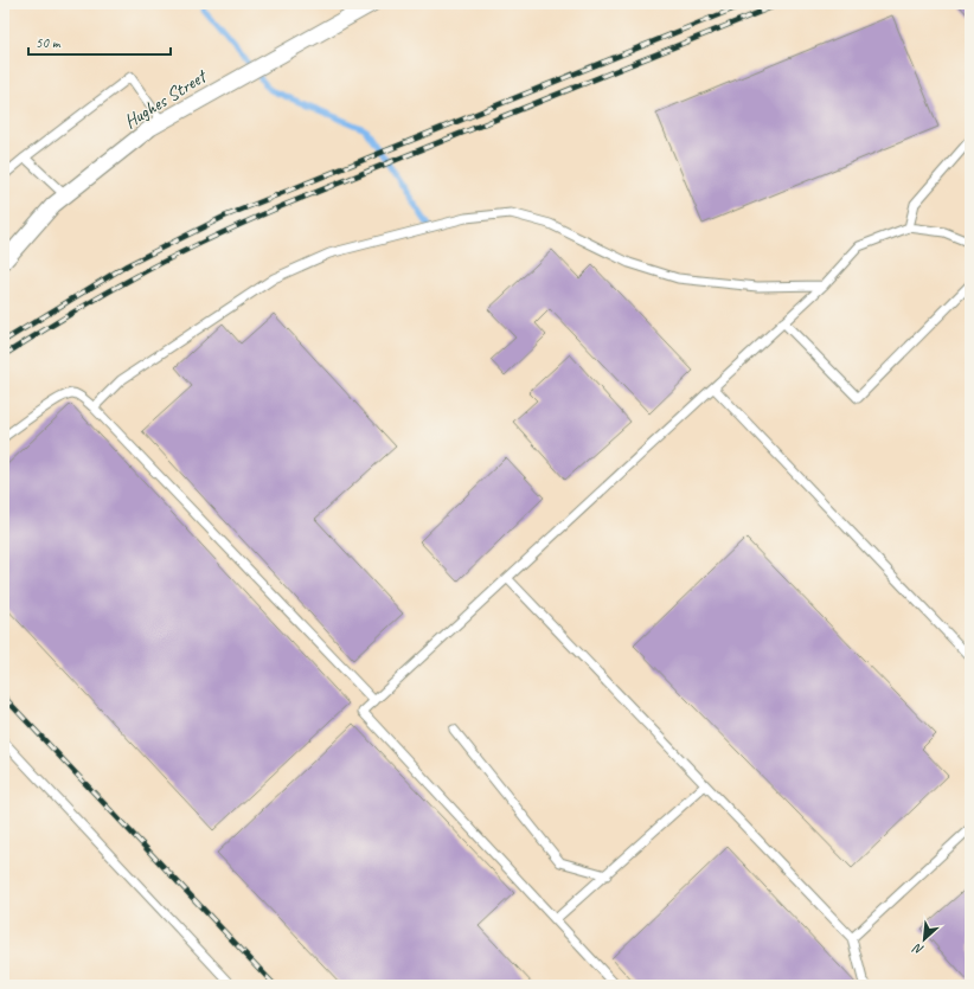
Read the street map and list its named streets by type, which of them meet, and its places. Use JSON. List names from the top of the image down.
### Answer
{
  "streets": {
    "street": ["Hughes Street"]
  },
  "scale_bar": "50 m",
  "north": "bottom left"
}
